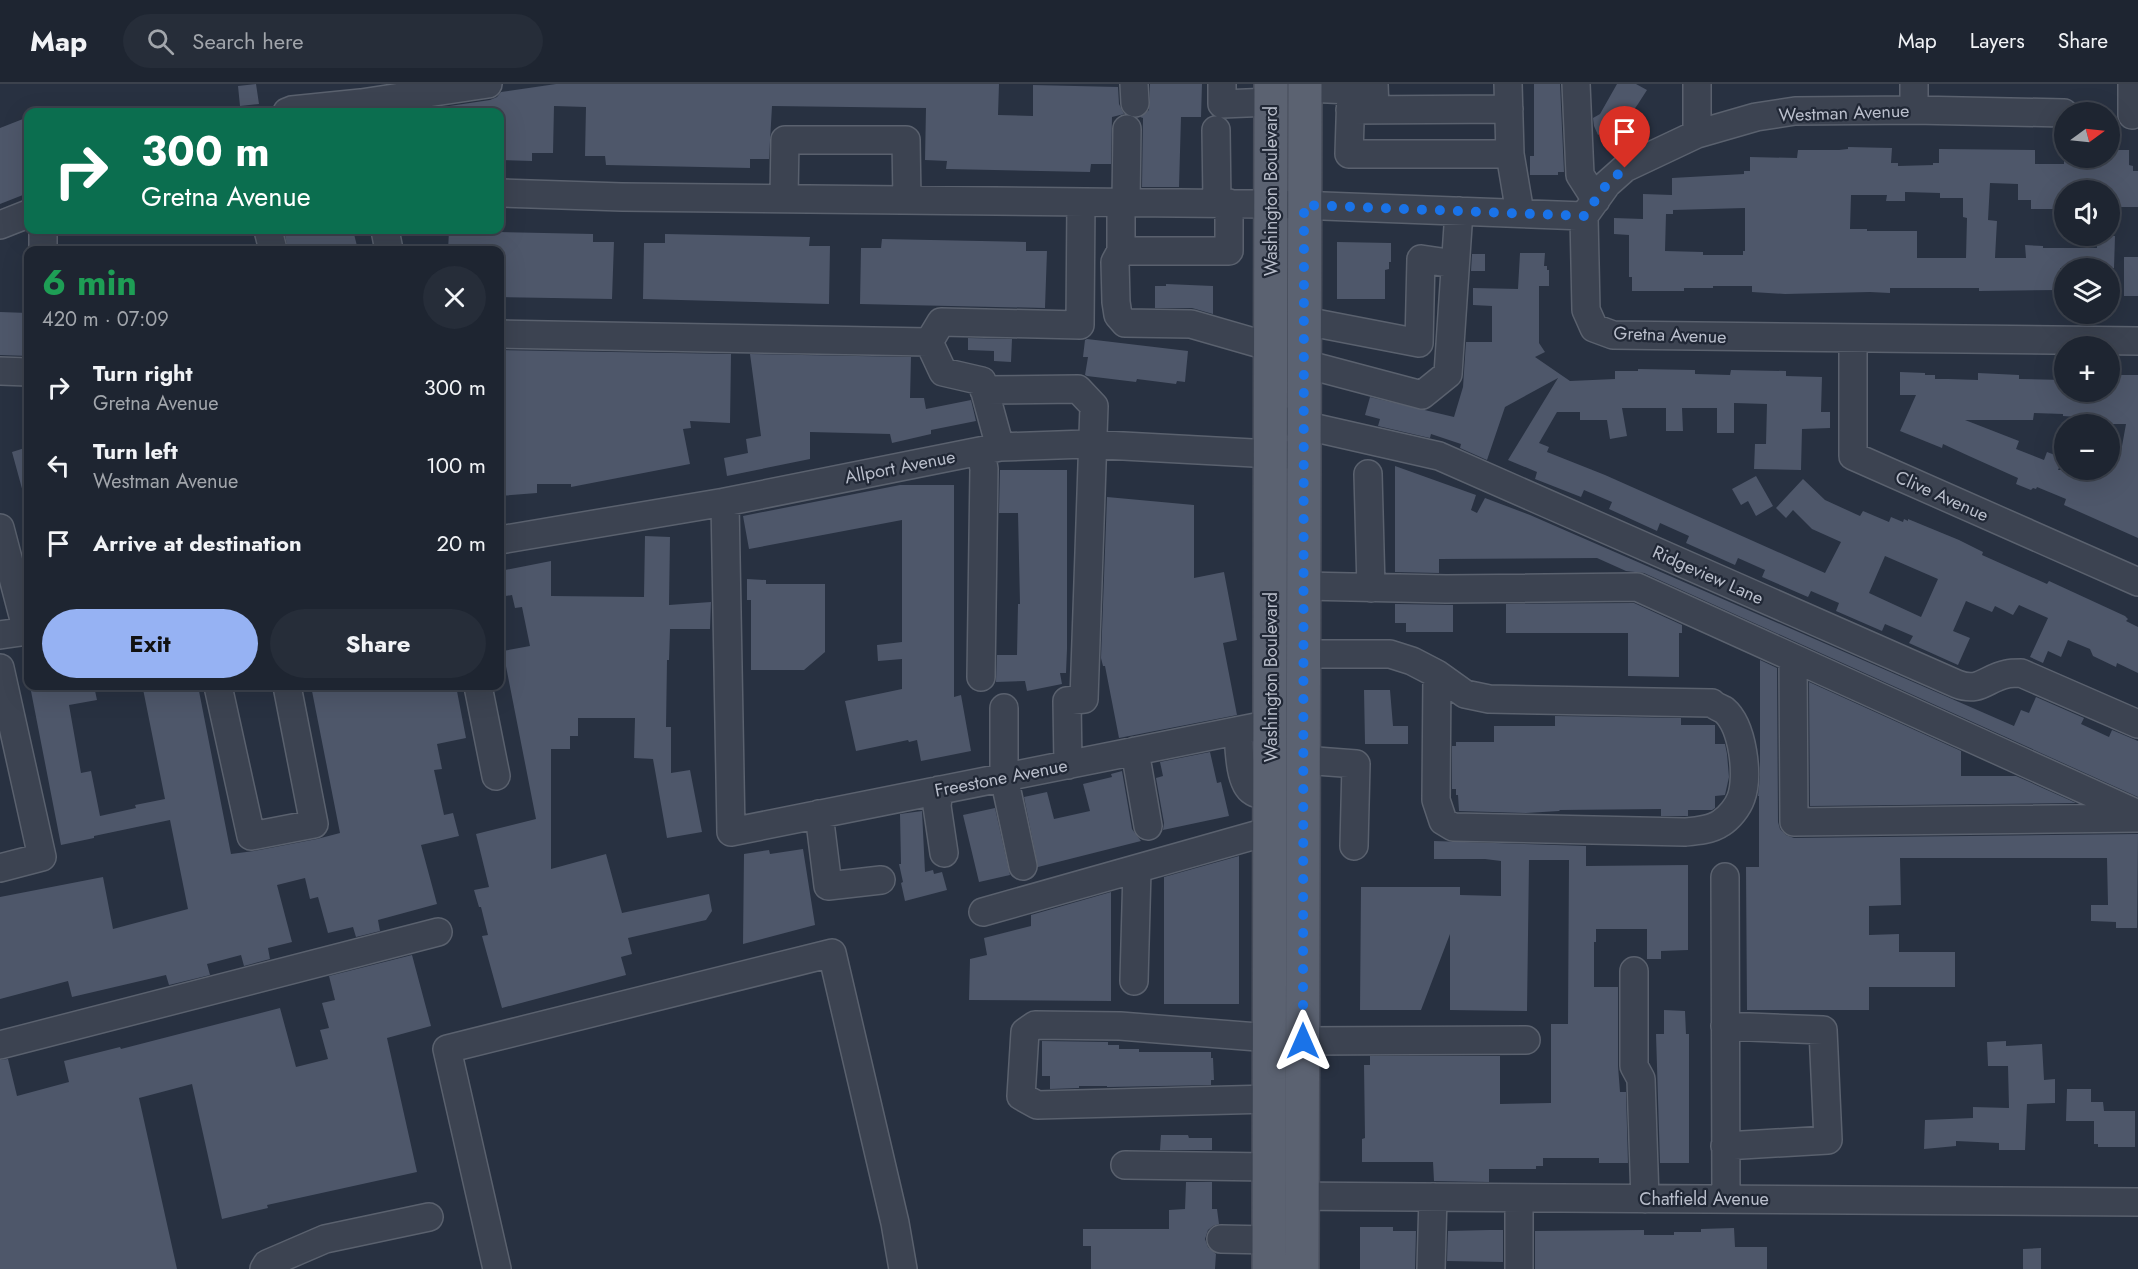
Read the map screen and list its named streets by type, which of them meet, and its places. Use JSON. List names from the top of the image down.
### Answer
{
  "streets": {
    "main road": ["Washington Boulevard"],
    "street": [
      "Westman Avenue",
      "Gretna Avenue",
      "Allport Avenue",
      "Clive Avenue",
      "Ridgeview Lane",
      "Freestone Avenue",
      "Chatfield Avenue"
    ]
  },
  "crossings": [
    ["Westman Avenue", "Gretna Avenue"],
    ["Washington Boulevard", "Allport Avenue"],
    ["Washington Boulevard", "Ridgeview Lane"],
    ["Washington Boulevard", "Freestone Avenue"],
    ["Washington Boulevard", "Chatfield Avenue"],
    ["Gretna Avenue", "Clive Avenue"],
    ["Allport Avenue", "Ridgeview Lane"],
    ["Allport Avenue", "Freestone Avenue"]
  ],
  "north": "right",
  "page": {
    "header": "Map",
    "search": "Search here",
    "nav": ["Map", "Layers", "Share"],
    "map_buttons": ["+", "−"],
    "turn": ["300 m", "Gretna Avenue"],
    "heading": ["6 min", "420 m · 07:09"],
    "list": [
      {
        "name": "Turn right",
        "note": "Gretna Avenue",
        "value": "300 m"
      },
      {
        "name": "Turn left",
        "note": "Westman Avenue",
        "value": "100 m"
      },
      {
        "name": "Arrive at destination",
        "value": "20 m"
      }
    ],
    "buttons": ["Exit", "Share"]
  }
}
